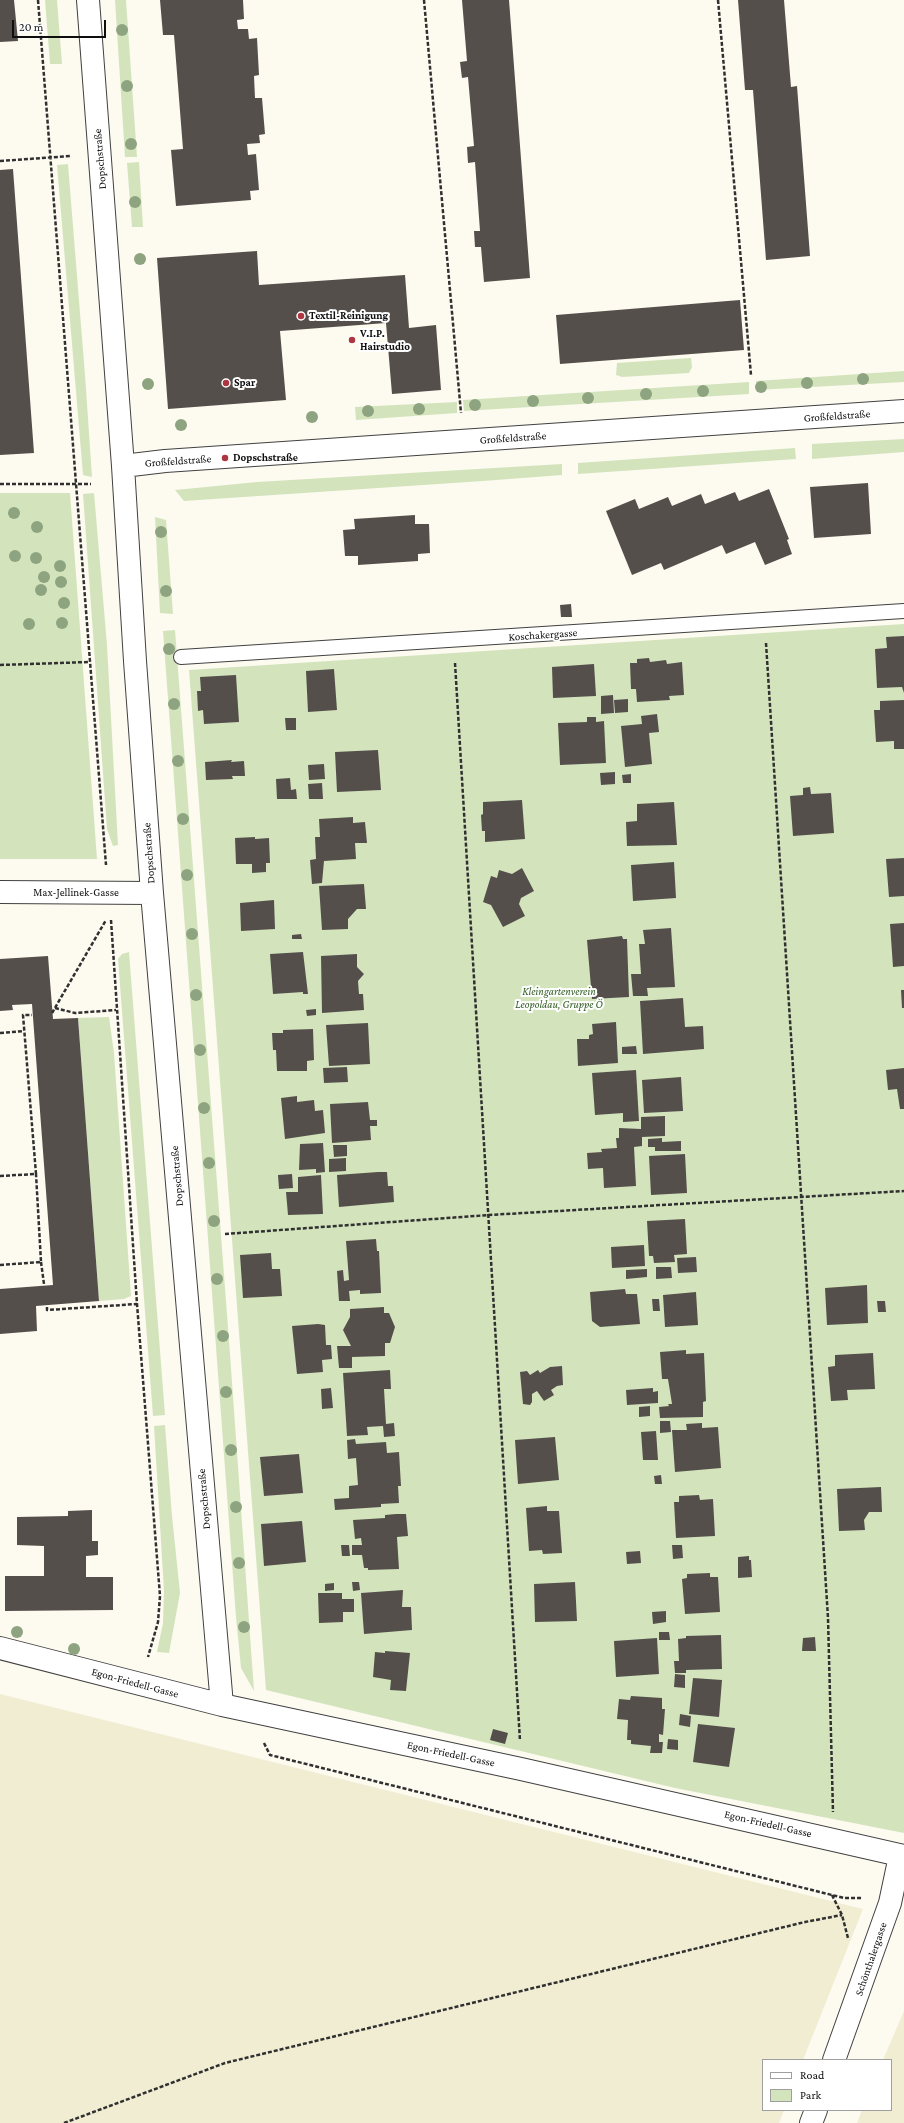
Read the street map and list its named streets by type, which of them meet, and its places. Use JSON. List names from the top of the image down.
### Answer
{
  "streets": {
    "street": [
      "Dopschstraße",
      "Großfeldstraße",
      "Max-Jellinek-Gasse",
      "Egon-Friedell-Gasse",
      "Schönthalergasse"
    ],
    "lane": ["Koschakergasse"]
  },
  "crossings": [
    ["Dopschstraße", "Großfeldstraße"],
    ["Dopschstraße", "Max-Jellinek-Gasse"],
    ["Dopschstraße", "Egon-Friedell-Gasse"],
    ["Egon-Friedell-Gasse", "Schönthalergasse"]
  ],
  "parks": ["Kleingartenverein Leopoldau, Gruppe Ö"],
  "places": [
    "Textil-Reinigung",
    "V.I.P. Hairstudio",
    "Spar",
    "Dopschstraße"
  ],
  "legend": ["Road", "Park"],
  "scale_bar": "20 m"
}
